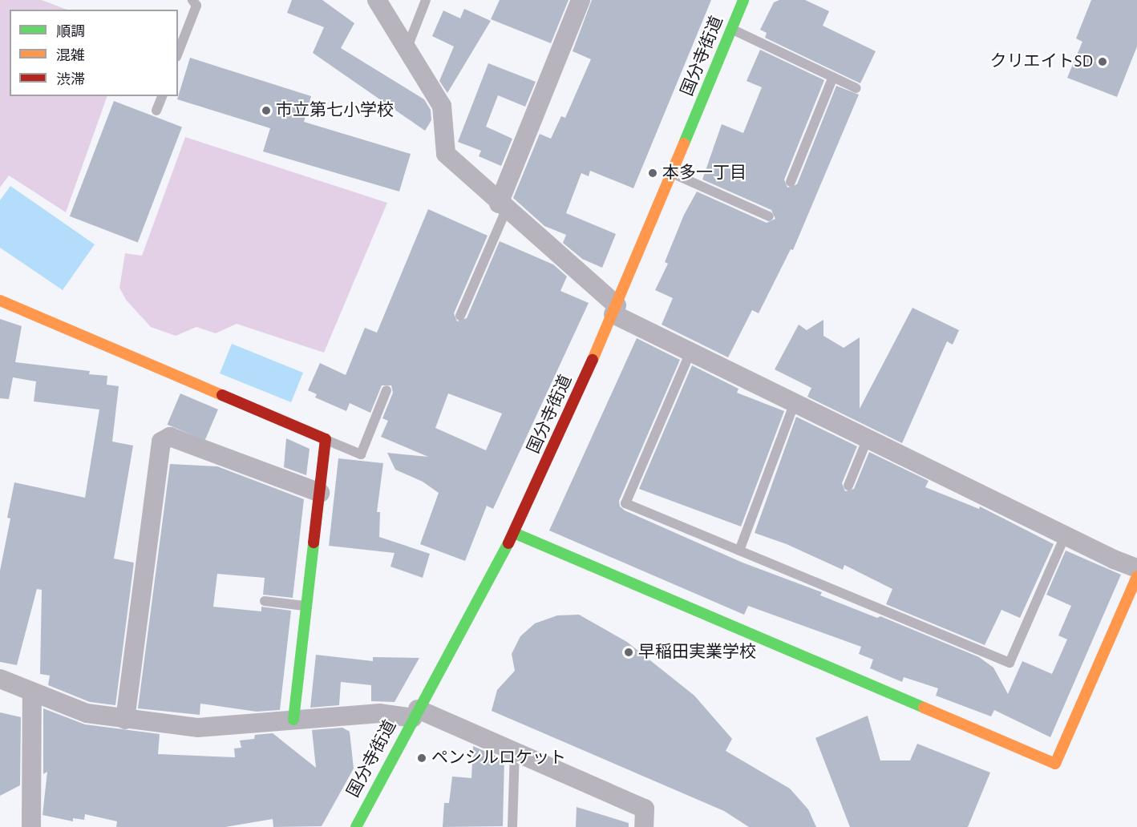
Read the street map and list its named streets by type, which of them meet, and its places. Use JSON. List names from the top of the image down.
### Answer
{
  "streets": {
    "street": ["国分寺街道"]
  },
  "places": [
    "クリエイトSD",
    "市立第七小学校",
    "本多一丁目",
    "早稲田実業学校",
    "ペンシルロケット"
  ],
  "legend": ["順調", "混雑", "渋滞"]
}
